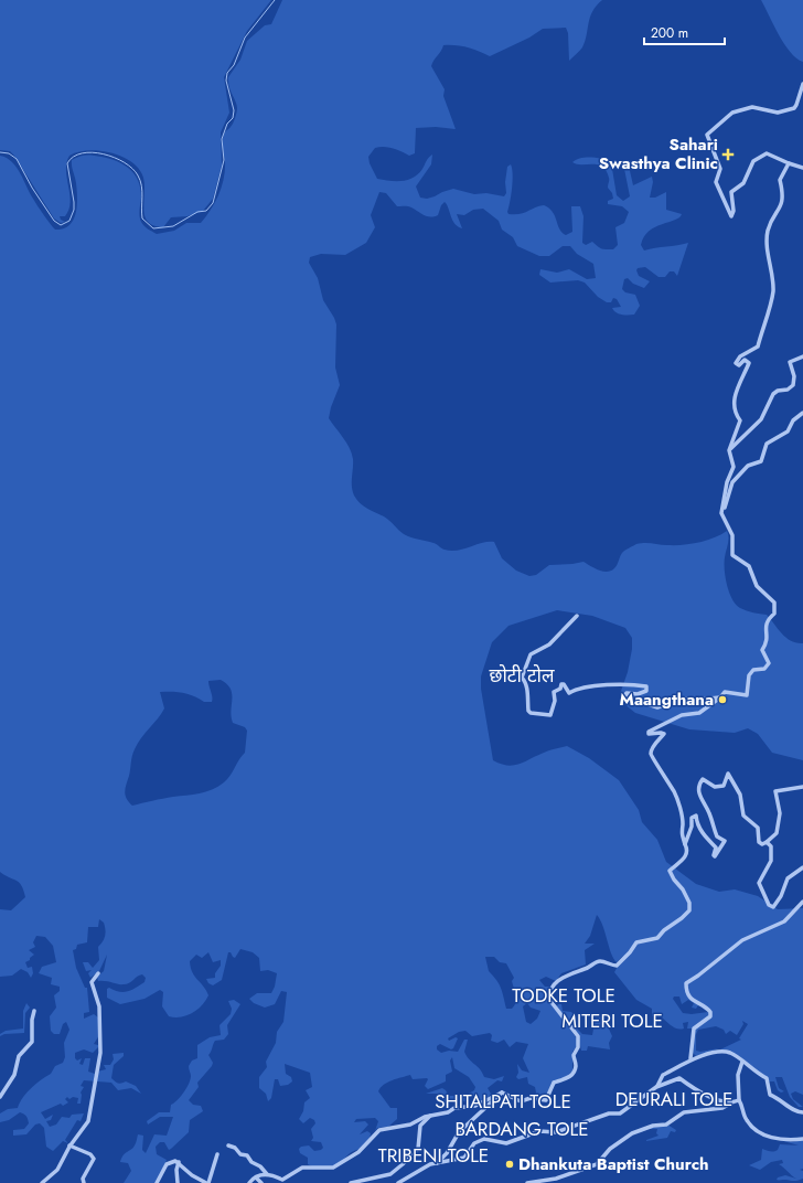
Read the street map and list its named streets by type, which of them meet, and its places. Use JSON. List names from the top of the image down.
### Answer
{
  "districts": [
    "छोटी टोल",
    "TODKE TOLE",
    "MITERI TOLE",
    "DEURALI TOLE",
    "SHITALPATI TOLE",
    "BARDANG TOLE",
    "TRIBENI TOLE"
  ],
  "places": {
    "health": ["Sahari Swasthya Clinic"],
    "other": ["Maangthana", "Dhankuta Baptist Church"]
  },
  "scale_bar": "200 m"
}
